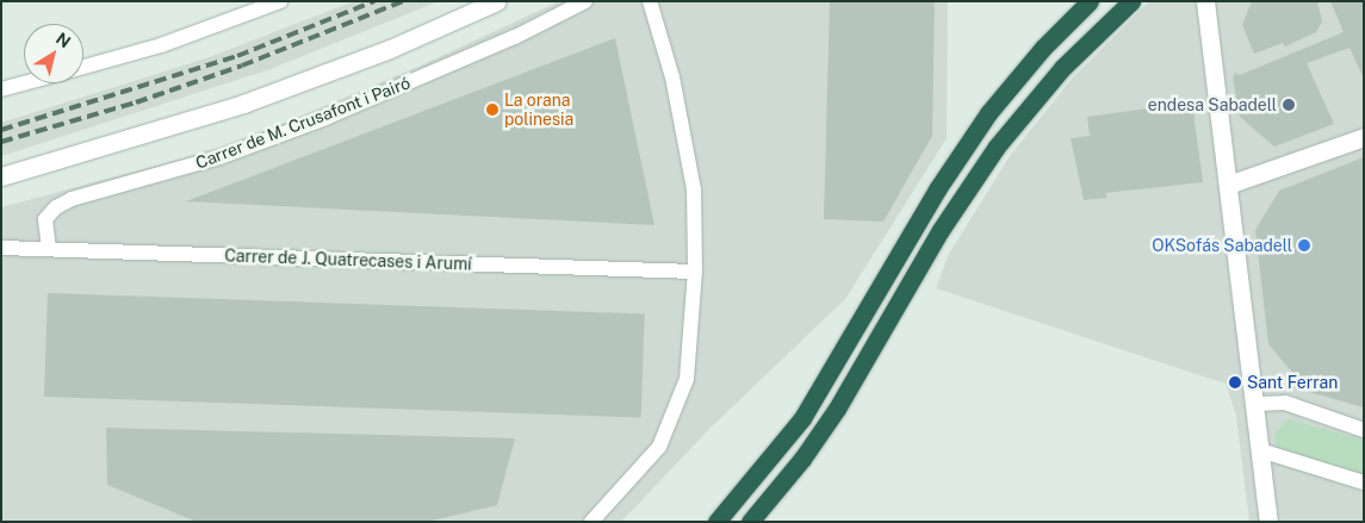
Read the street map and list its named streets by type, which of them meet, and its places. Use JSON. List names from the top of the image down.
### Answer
{
  "streets": {
    "street": ["Carrer de M. Crusafont i Pairó", "Carrer de J. Quatrecases i Arumí"]
  },
  "crossings": [
    ["Carrer de M. Crusafont i Pairó", "Carrer de J. Quatrecases i Arumí"]
  ],
  "places": [
    "endesa Sabadell",
    "La orana polinesia",
    "OKSofás Sabadell",
    "Sant Ferran"
  ],
  "north": "top right"
}
